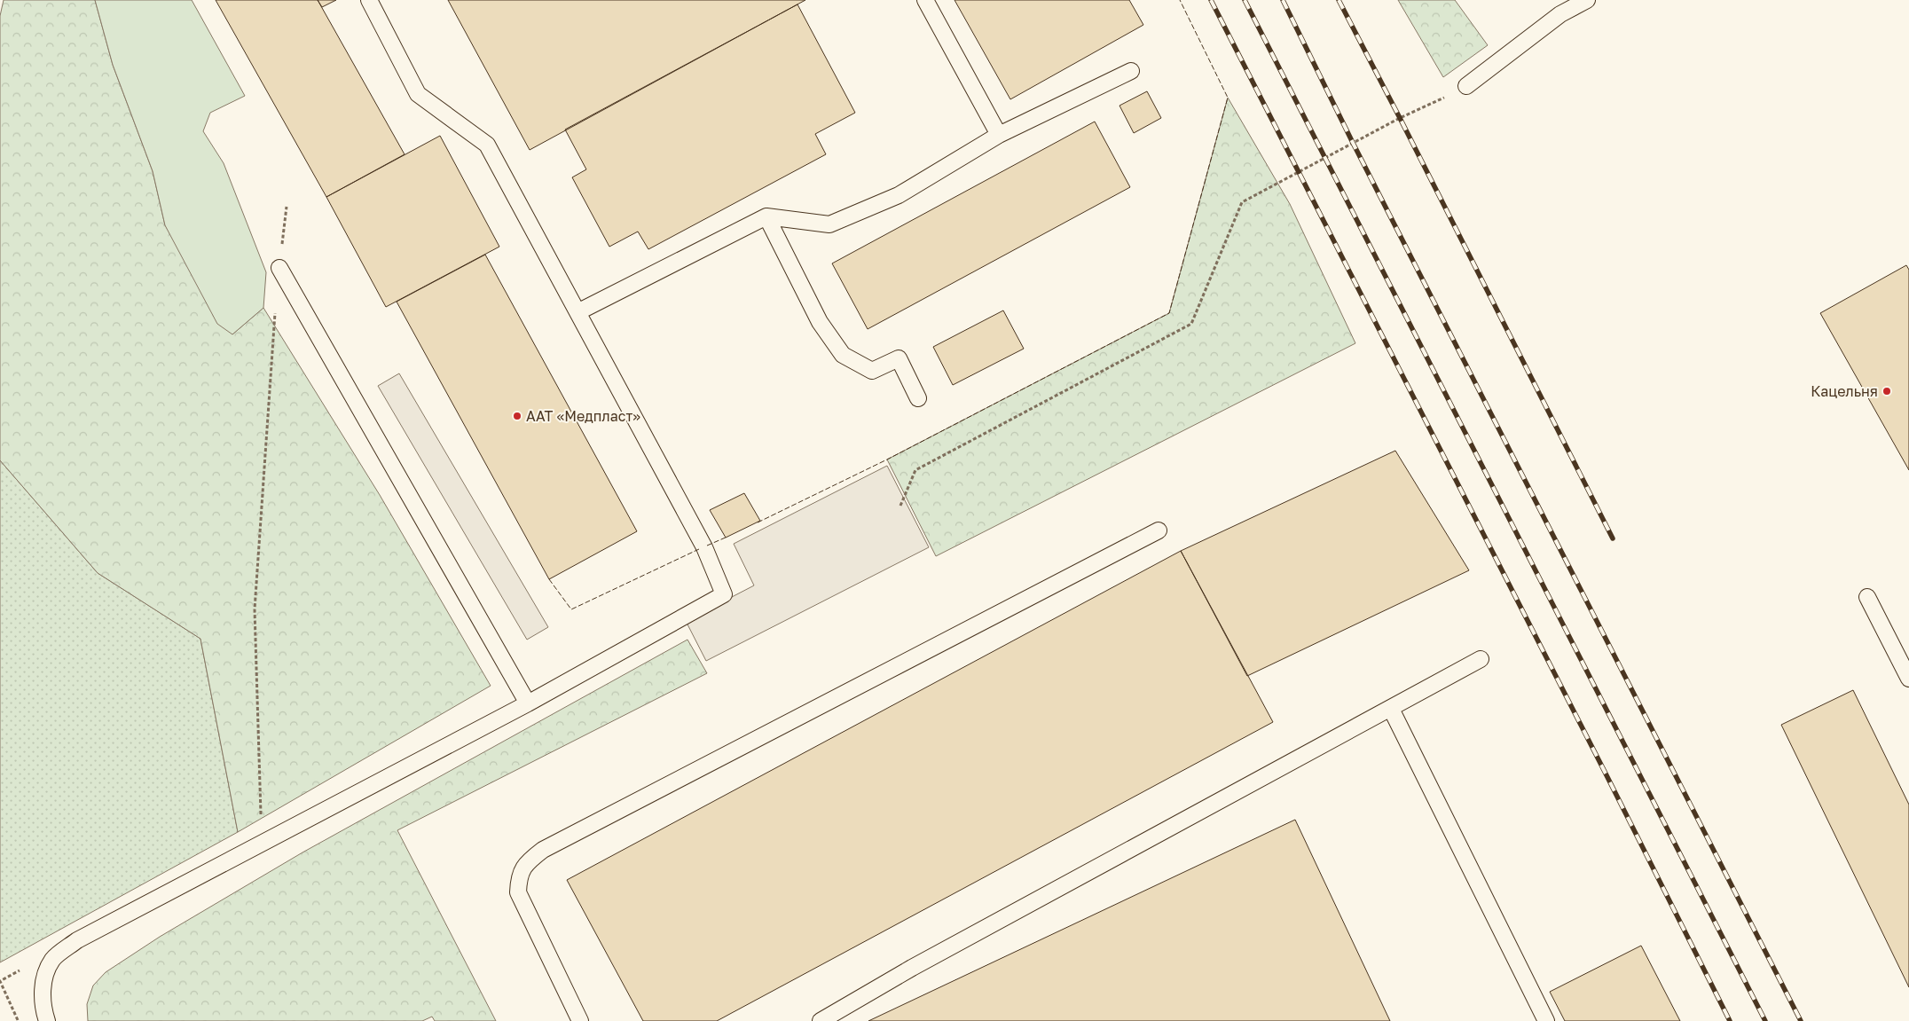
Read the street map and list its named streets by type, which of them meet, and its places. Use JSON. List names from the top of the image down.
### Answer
{
  "places": ["Кацельня", "ААТ «Медпласт»"]
}
